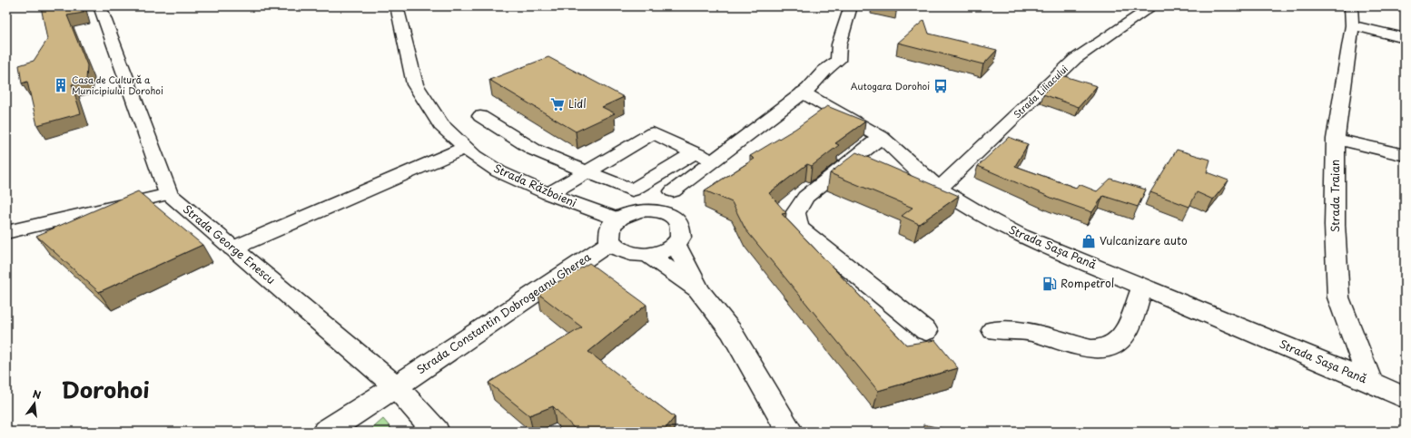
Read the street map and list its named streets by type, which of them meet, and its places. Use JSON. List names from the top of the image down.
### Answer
{
  "streets": {
    "street": [
      "Strada Liliacului",
      "Strada Războieni",
      "Strada Traian",
      "Strada George Enescu",
      "Strada Sașa Pană",
      "Strada Constantin Dobrogeanu Gherea"
    ]
  },
  "crossings": [
    ["Strada Liliacului", "Strada Sașa Pană"],
    ["Strada Războieni", "Strada Constantin Dobrogeanu Gherea"],
    ["Strada Traian", "Strada Sașa Pană"],
    ["Strada George Enescu", "Strada Constantin Dobrogeanu Gherea"]
  ],
  "districts": ["Dorohoi"],
  "places": {
    "building": ["Casa de Cultură a Municipiului Dorohoi"],
    "bus stop": ["Autogara Dorohoi"],
    "supermarket": ["Lidl"],
    "shop": ["Vulcanizare auto"],
    "fuel station": ["Rompetrol"]
  },
  "north": "top"
}
